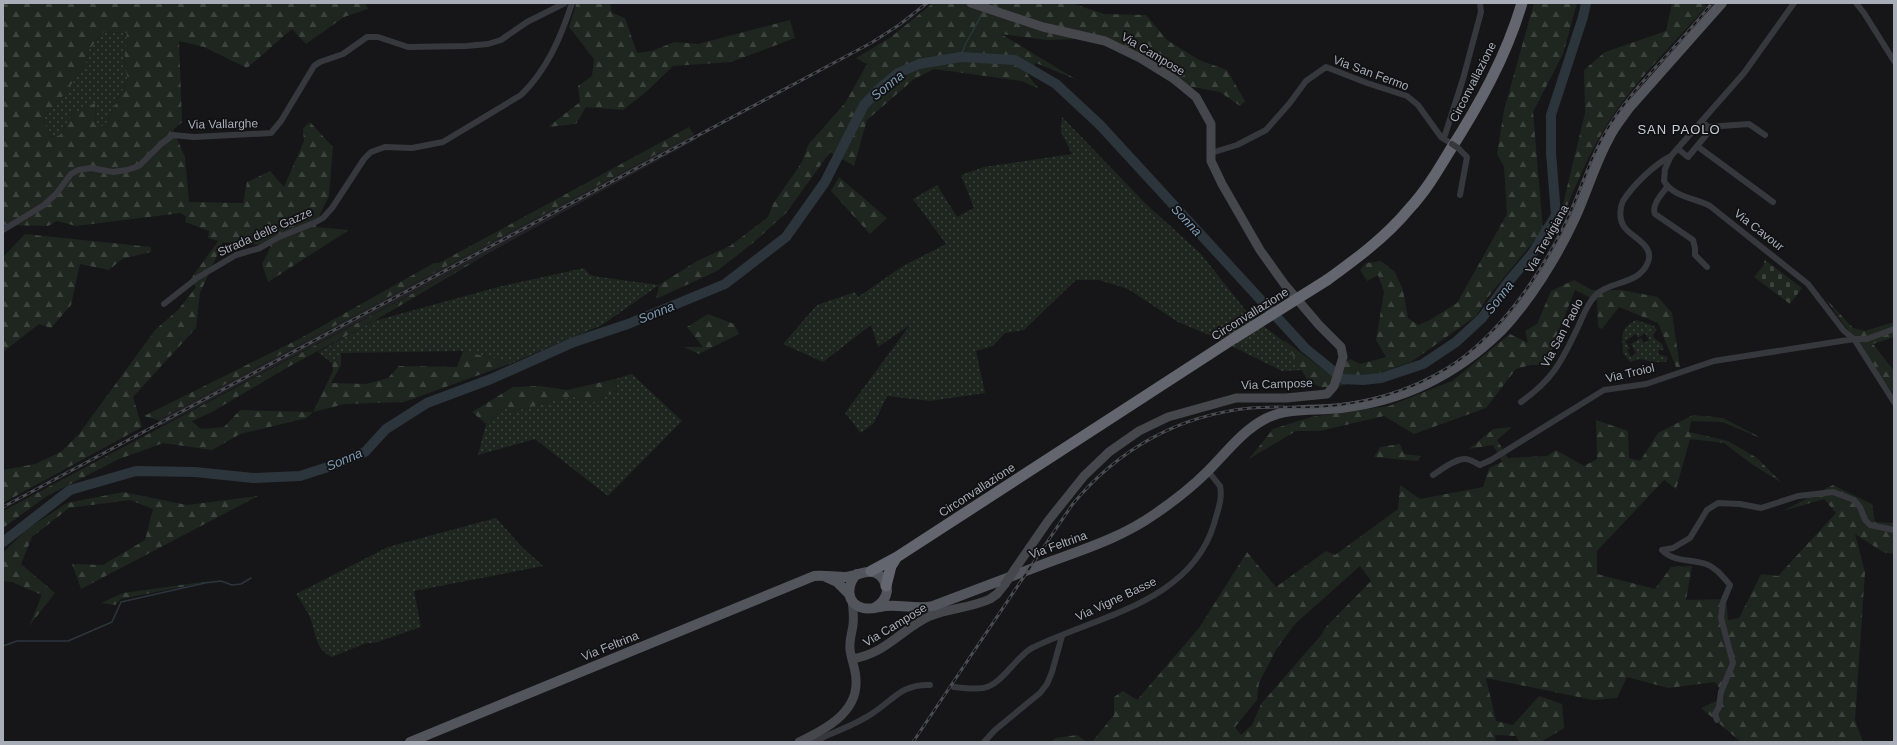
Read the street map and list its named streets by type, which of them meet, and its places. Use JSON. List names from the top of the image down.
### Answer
{
  "streets": {
    "highway": ["Circonvallazione"],
    "main road": ["Via Trevigiana", "Via Feltrina"],
    "street": [
      "Via Campose",
      "Via San Fermo",
      "Via Vallarghe",
      "Via Cavour",
      "Strada delle Gazze",
      "Via San Paolo",
      "Via Troiol",
      "Via Vigne Basse"
    ]
  },
  "crossings": [
    ["Via Campose", "Via San Fermo"],
    ["Circonvallazione", "Via Feltrina"],
    ["Via Cavour", "Via Troiol"],
    ["Via Trevigiana", "Via Feltrina"],
    ["Via Trevigiana", "Via Vigne Basse"],
    ["Via Feltrina", "Via Vigne Basse"]
  ],
  "districts": ["SAN PAOLO"],
  "water": ["Sonna"]
}
